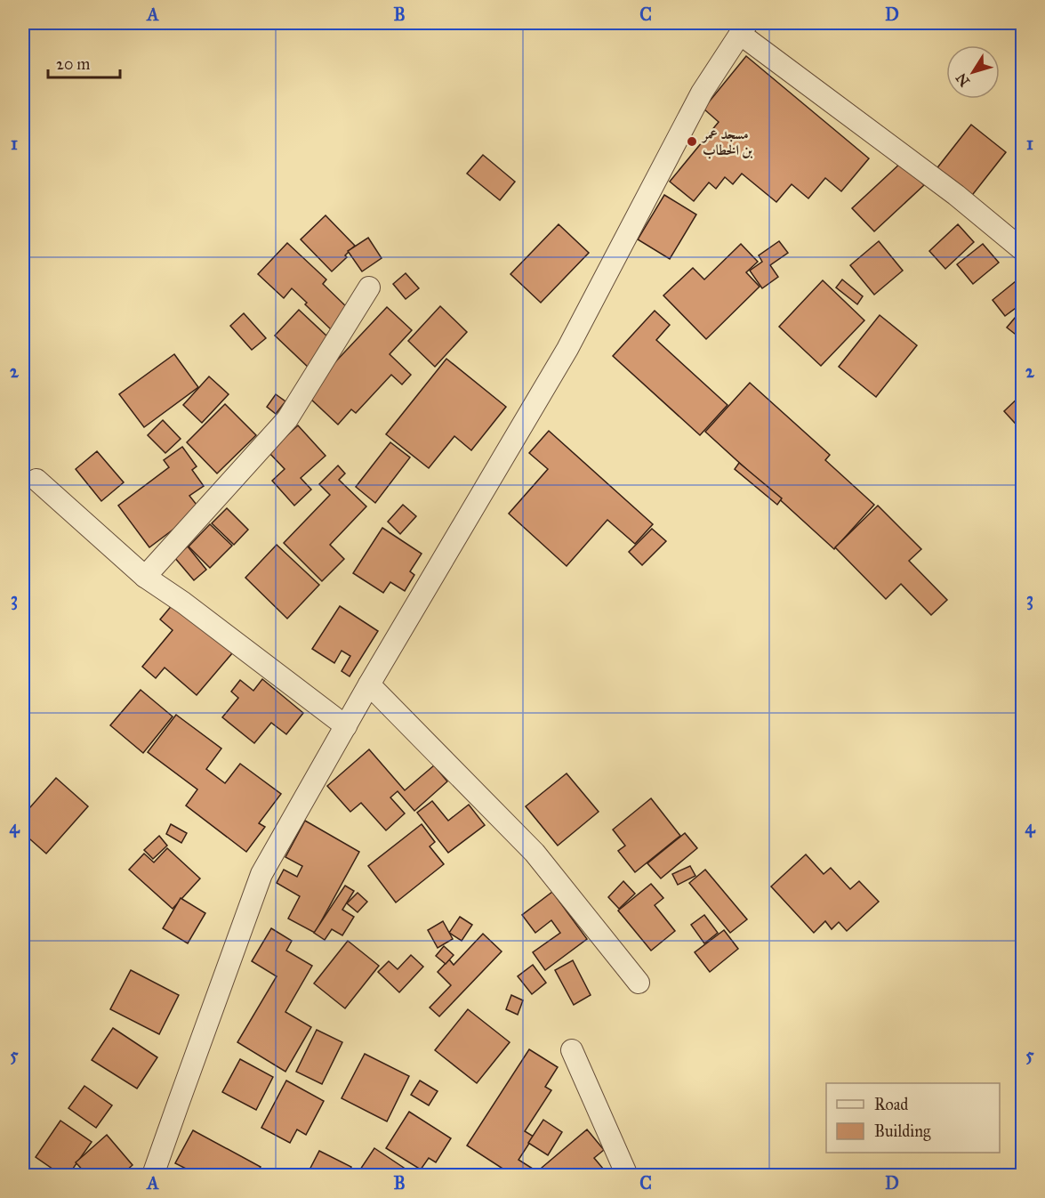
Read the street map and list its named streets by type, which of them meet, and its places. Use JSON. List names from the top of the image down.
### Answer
{
  "places": ["مسجد عمر بن الخطاب"],
  "legend": ["Road", "Building"],
  "scale_bar": "20 m",
  "north": "bottom left",
  "grid": {
    "columns": [
      "A",
      "B",
      "C",
      "D"
    ],
    "rows": [
      "1",
      "2",
      "3",
      "4",
      "5"
    ]
  }
}
